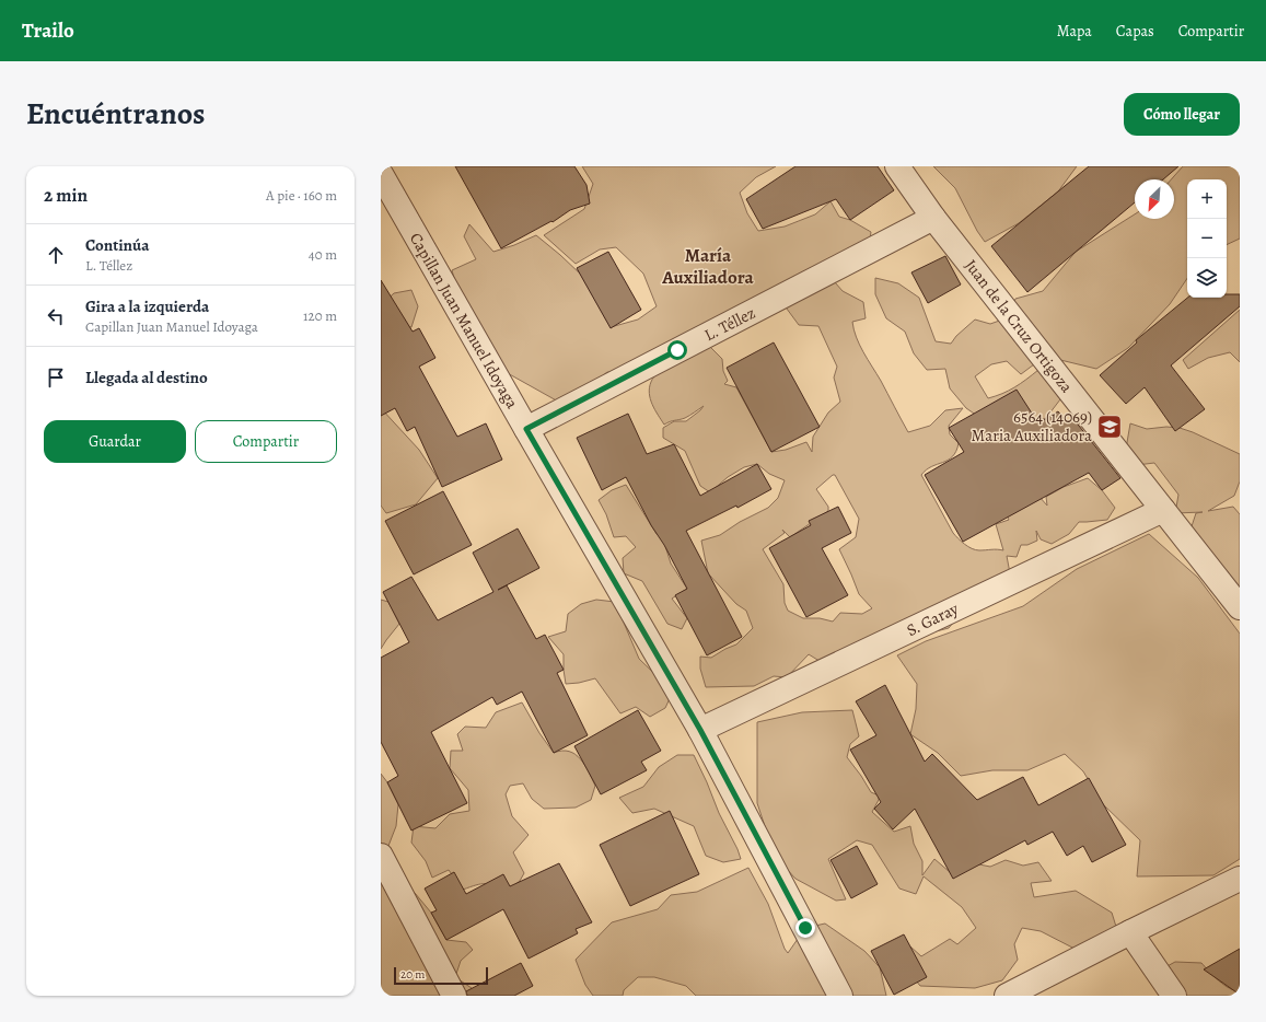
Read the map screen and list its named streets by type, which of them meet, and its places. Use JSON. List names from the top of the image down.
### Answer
{
  "streets": {
    "street": [
      "Capillan Juan Manuel Idoyaga",
      "L. Téllez",
      "Juan de la Cruz Ortigoza",
      "S. Garay"
    ]
  },
  "crossings": [
    ["Capillan Juan Manuel Idoyaga", "L. Téllez"],
    ["Capillan Juan Manuel Idoyaga", "S. Garay"],
    ["L. Téllez", "Juan de la Cruz Ortigoza"],
    ["Juan de la Cruz Ortigoza", "S. Garay"]
  ],
  "districts": ["María Auxiliadora"],
  "places": {
    "school or university": ["6564 (14069) Maria Auxiliadora"]
  },
  "scale_bar": "20 m",
  "north": "bottom left",
  "page": {
    "header": "Trailo",
    "nav": ["Mapa", "Capas", "Compartir"],
    "title": "Encuéntranos",
    "buttons": [
      "Cómo llegar",
      ["Guardar", "Compartir"]
    ],
    "heading": ["2 min", "A pie · 160 m"],
    "map_buttons": ["+", "−"],
    "list": [
      ["Continúa", "L. Téllez", "40 m"],
      ["Gira a la izquierda", "Capillan Juan Manuel Idoyaga", "120 m"],
      "Llegada al destino"
    ],
    "scale": "20 m"
  }
}
